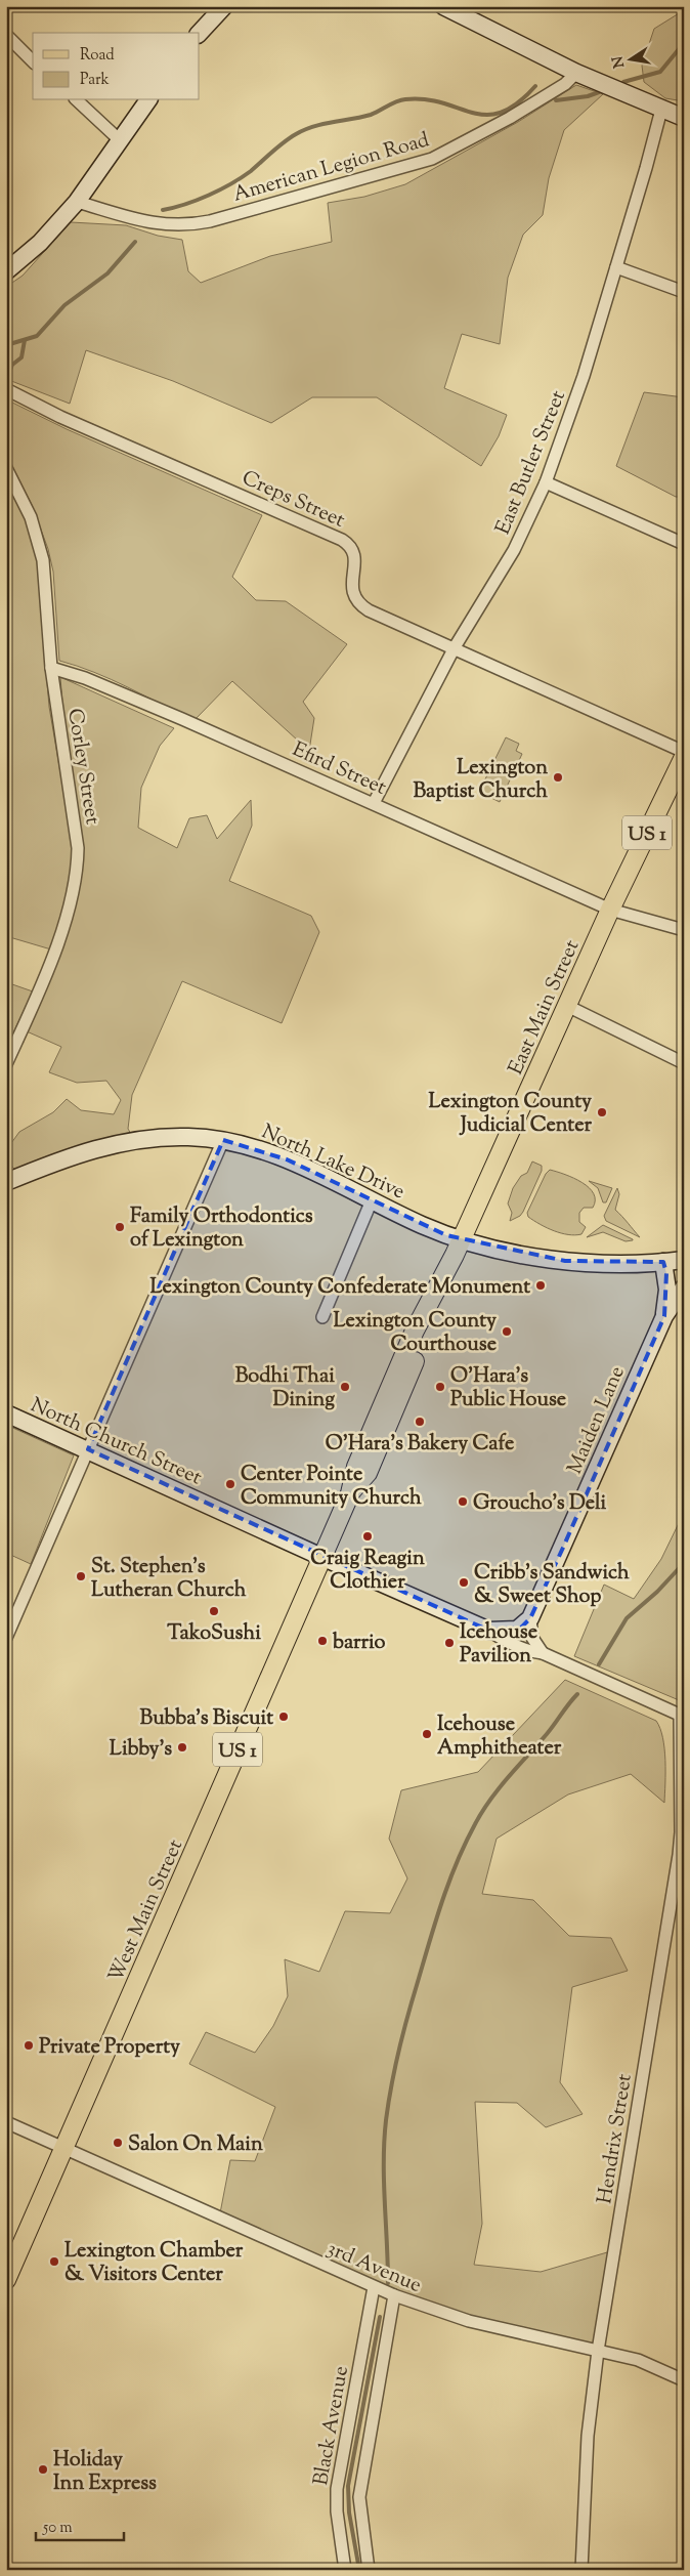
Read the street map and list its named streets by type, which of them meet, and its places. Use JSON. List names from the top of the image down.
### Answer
{
  "streets": {
    "main road": [
      "US 1",
      "East Main Street",
      "North Lake Drive",
      "Maiden Lane",
      "North Church Street",
      "West Main Street"
    ],
    "street": [
      "American Legion Road",
      "East Butler Street",
      "Creps Street",
      "Corley Street",
      "Efird Street",
      "Hendrix Street",
      "3rd Avenue",
      "Black Avenue"
    ]
  },
  "crossings": [
    ["East Butler Street", "Creps Street"],
    ["East Butler Street", "Efird Street"],
    ["Corley Street", "Efird Street"],
    ["Efird Street", "East Main Street"],
    ["East Main Street", "North Lake Drive"],
    ["East Main Street", "North Church Street"],
    ["East Main Street", "West Main Street"],
    ["North Lake Drive", "Maiden Lane"],
    ["North Church Street", "West Main Street"],
    ["West Main Street", "3rd Avenue"],
    ["Hendrix Street", "3rd Avenue"],
    ["3rd Avenue", "Black Avenue"]
  ],
  "places": [
    "Lexington Baptist Church",
    "Lexington County Judicial Center",
    "Family Orthodontics of Lexington",
    "Lexington County Confederate Monument",
    "Lexington County Courthouse",
    "Bodhi Thai Dining",
    "O'Hara's Public House",
    "O'Hara's Bakery Cafe",
    "Center Pointe Community Church",
    "Groucho's Deli",
    "Craig Reagin Clothier",
    "St. Stephen's Lutheran Church",
    "Cribb's Sandwich & Sweet Shop",
    "TakoSushi",
    "barrio",
    "Icehouse Pavilion",
    "Bubba's Biscuit",
    "Icehouse Amphitheater",
    "Libby's",
    "Private Property",
    "Salon On Main",
    "Lexington Chamber & Visitors Center",
    "Holiday Inn Express"
  ],
  "legend": ["Road", "Park"],
  "scale_bar": "50 m",
  "north": "left"
}
